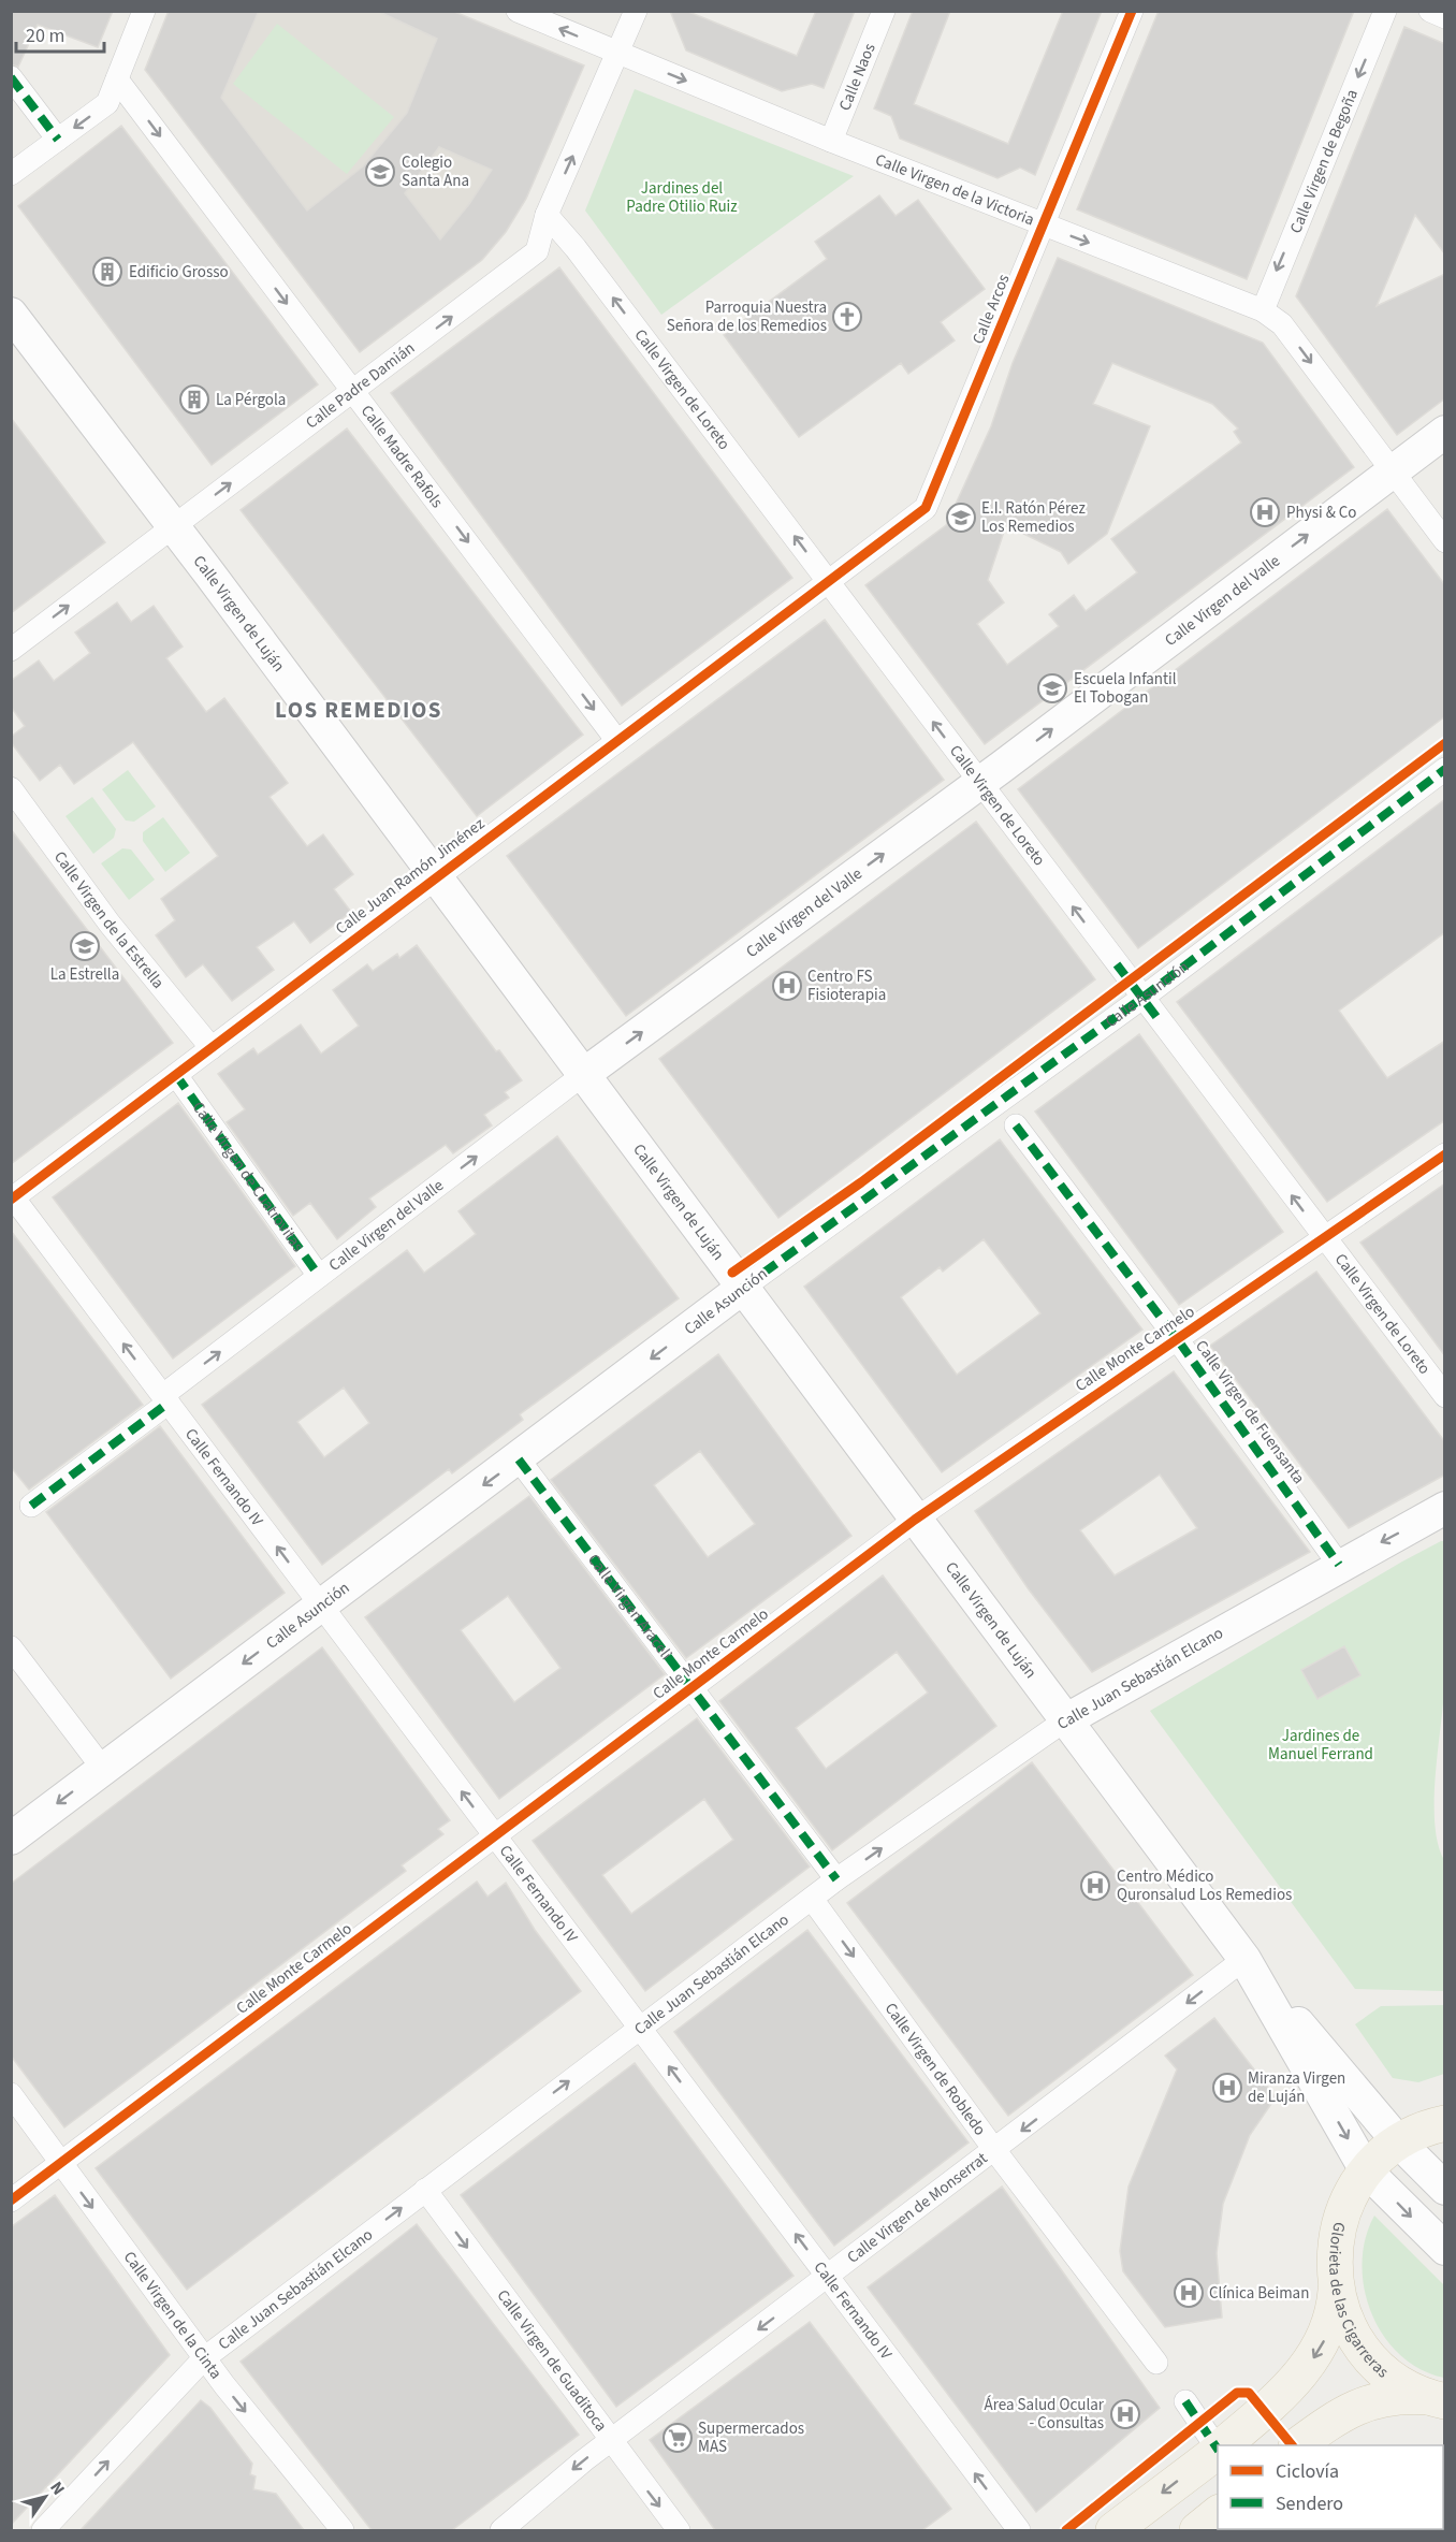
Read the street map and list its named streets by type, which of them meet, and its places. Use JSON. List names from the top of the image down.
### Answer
{
  "streets": {
    "main road": [
      "Calle Virgen del Valle",
      "Calle Virgen de Luján",
      "Calle Asunción",
      "Calle Juan Sebastián Elcano",
      "Glorieta de las Cigarreras"
    ],
    "street": [
      "Calle Naos",
      "Calle Virgen de Begoña",
      "Calle Virgen de la Victoria",
      "Calle Arcos",
      "Calle Padre Damián",
      "Calle Virgen de Loreto",
      "Calle Madre Rafols",
      "Calle Juan Ramón Jiménez",
      "Calle Virgen de la Estrella",
      "Calle Virgen de Cuatrovitas",
      "Calle Monte Carmelo",
      "Calle Virgen de Fuensanta",
      "Calle Fernando IV",
      "Calle Virgen Araceli",
      "Calle Virgen de Robledo",
      "Calle Virgen de Monserrat",
      "Calle Virgen de la Cinta",
      "Calle Virgen de Guaditoca"
    ]
  },
  "crossings": [
    ["Calle Naos", "Calle Virgen de la Victoria"],
    ["Calle Virgen de Begoña", "Calle Virgen de la Victoria"],
    ["Calle Virgen de la Victoria", "Calle Arcos"],
    ["Calle Virgen de la Victoria", "Calle Padre Damián"],
    ["Calle Virgen de la Victoria", "Calle Virgen del Valle"],
    ["Calle Arcos", "Calle Virgen de Loreto"],
    ["Calle Arcos", "Calle Juan Ramón Jiménez"],
    ["Calle Padre Damián", "Calle Virgen de Loreto"],
    ["Calle Padre Damián", "Calle Madre Rafols"],
    ["Calle Padre Damián", "Calle Virgen de Luján"],
    ["Calle Virgen de Loreto", "Calle Virgen del Valle"],
    ["Calle Virgen de Loreto", "Calle Juan Ramón Jiménez"],
    ["Calle Virgen de Loreto", "Calle Asunción"],
    ["Calle Virgen de Loreto", "Calle Monte Carmelo"],
    ["Calle Madre Rafols", "Calle Juan Ramón Jiménez"],
    ["Calle Virgen del Valle", "Calle Virgen de Luján"],
    ["Calle Virgen del Valle", "Calle Virgen de Cuatrovitas"],
    ["Calle Virgen del Valle", "Calle Fernando IV"],
    ["Calle Virgen de Luján", "Calle Juan Ramón Jiménez"],
    ["Calle Virgen de Luján", "Calle Asunción"],
    ["Calle Virgen de Luján", "Calle Monte Carmelo"],
    ["Calle Virgen de Luján", "Calle Juan Sebastián Elcano"],
    ["Calle Virgen de Luján", "Calle Virgen de Monserrat"],
    ["Calle Virgen de Luján", "Glorieta de las Cigarreras"],
    ["Calle Juan Ramón Jiménez", "Calle Virgen de la Estrella"],
    ["Calle Juan Ramón Jiménez", "Calle Virgen de Cuatrovitas"],
    ["Calle Juan Ramón Jiménez", "Calle Fernando IV"],
    ["Calle Asunción", "Calle Fernando IV"],
    ["Calle Asunción", "Calle Virgen Araceli"],
    ["Calle Monte Carmelo", "Calle Virgen de Fuensanta"],
    ["Calle Monte Carmelo", "Calle Fernando IV"],
    ["Calle Monte Carmelo", "Calle Virgen Araceli"],
    ["Calle Monte Carmelo", "Calle Virgen de la Cinta"],
    ["Calle Virgen de Fuensanta", "Calle Juan Sebastián Elcano"],
    ["Calle Fernando IV", "Calle Juan Sebastián Elcano"],
    ["Calle Fernando IV", "Calle Virgen de Monserrat"],
    ["Calle Virgen Araceli", "Calle Juan Sebastián Elcano"],
    ["Calle Juan Sebastián Elcano", "Calle Virgen de Robledo"],
    ["Calle Juan Sebastián Elcano", "Calle Virgen de la Cinta"],
    ["Calle Juan Sebastián Elcano", "Calle Virgen de Guaditoca"],
    ["Calle Virgen de Robledo", "Calle Virgen de Monserrat"],
    ["Calle Virgen de Monserrat", "Calle Virgen de Guaditoca"]
  ],
  "one_way": [
    "Calle Virgen de Begoña",
    "Calle Padre Damián",
    "Calle Virgen de Loreto",
    "Calle Madre Rafols",
    "Calle Virgen del Valle",
    "Calle Asunción",
    "Calle Fernando IV",
    "Calle Virgen de Robledo",
    "Calle Virgen de Monserrat",
    "Calle Virgen de la Cinta",
    "Calle Virgen de Guaditoca"
  ],
  "districts": ["LOS REMEDIOS"],
  "parks": ["Jardines del Padre Otilio Ruiz", "Jardines de Manuel Ferrand"],
  "places": {
    "school or university": [
      "Colegio Santa Ana",
      "E.I. Ratón Pérez Los Remedios",
      "Escuela Infantil El Tobogan",
      "La Estrella"
    ],
    "building": ["Edificio Grosso", "La Pérgola"],
    "church": ["Parroquia Nuestra Señora de los Remedios"],
    "hospital": [
      "Physi & Co",
      "Centro FS Fisioterapia",
      "Centro Médico Quronsalud Los Remedios",
      "Miranza Virgen de Luján",
      "Clínica Beiman",
      "Área Salud Ocular - Consultas"
    ],
    "supermarket": ["Supermercados MAS"]
  },
  "legend": ["Ciclovía", "Sendero"],
  "scale_bar": "20 m",
  "north": "top right"
}
